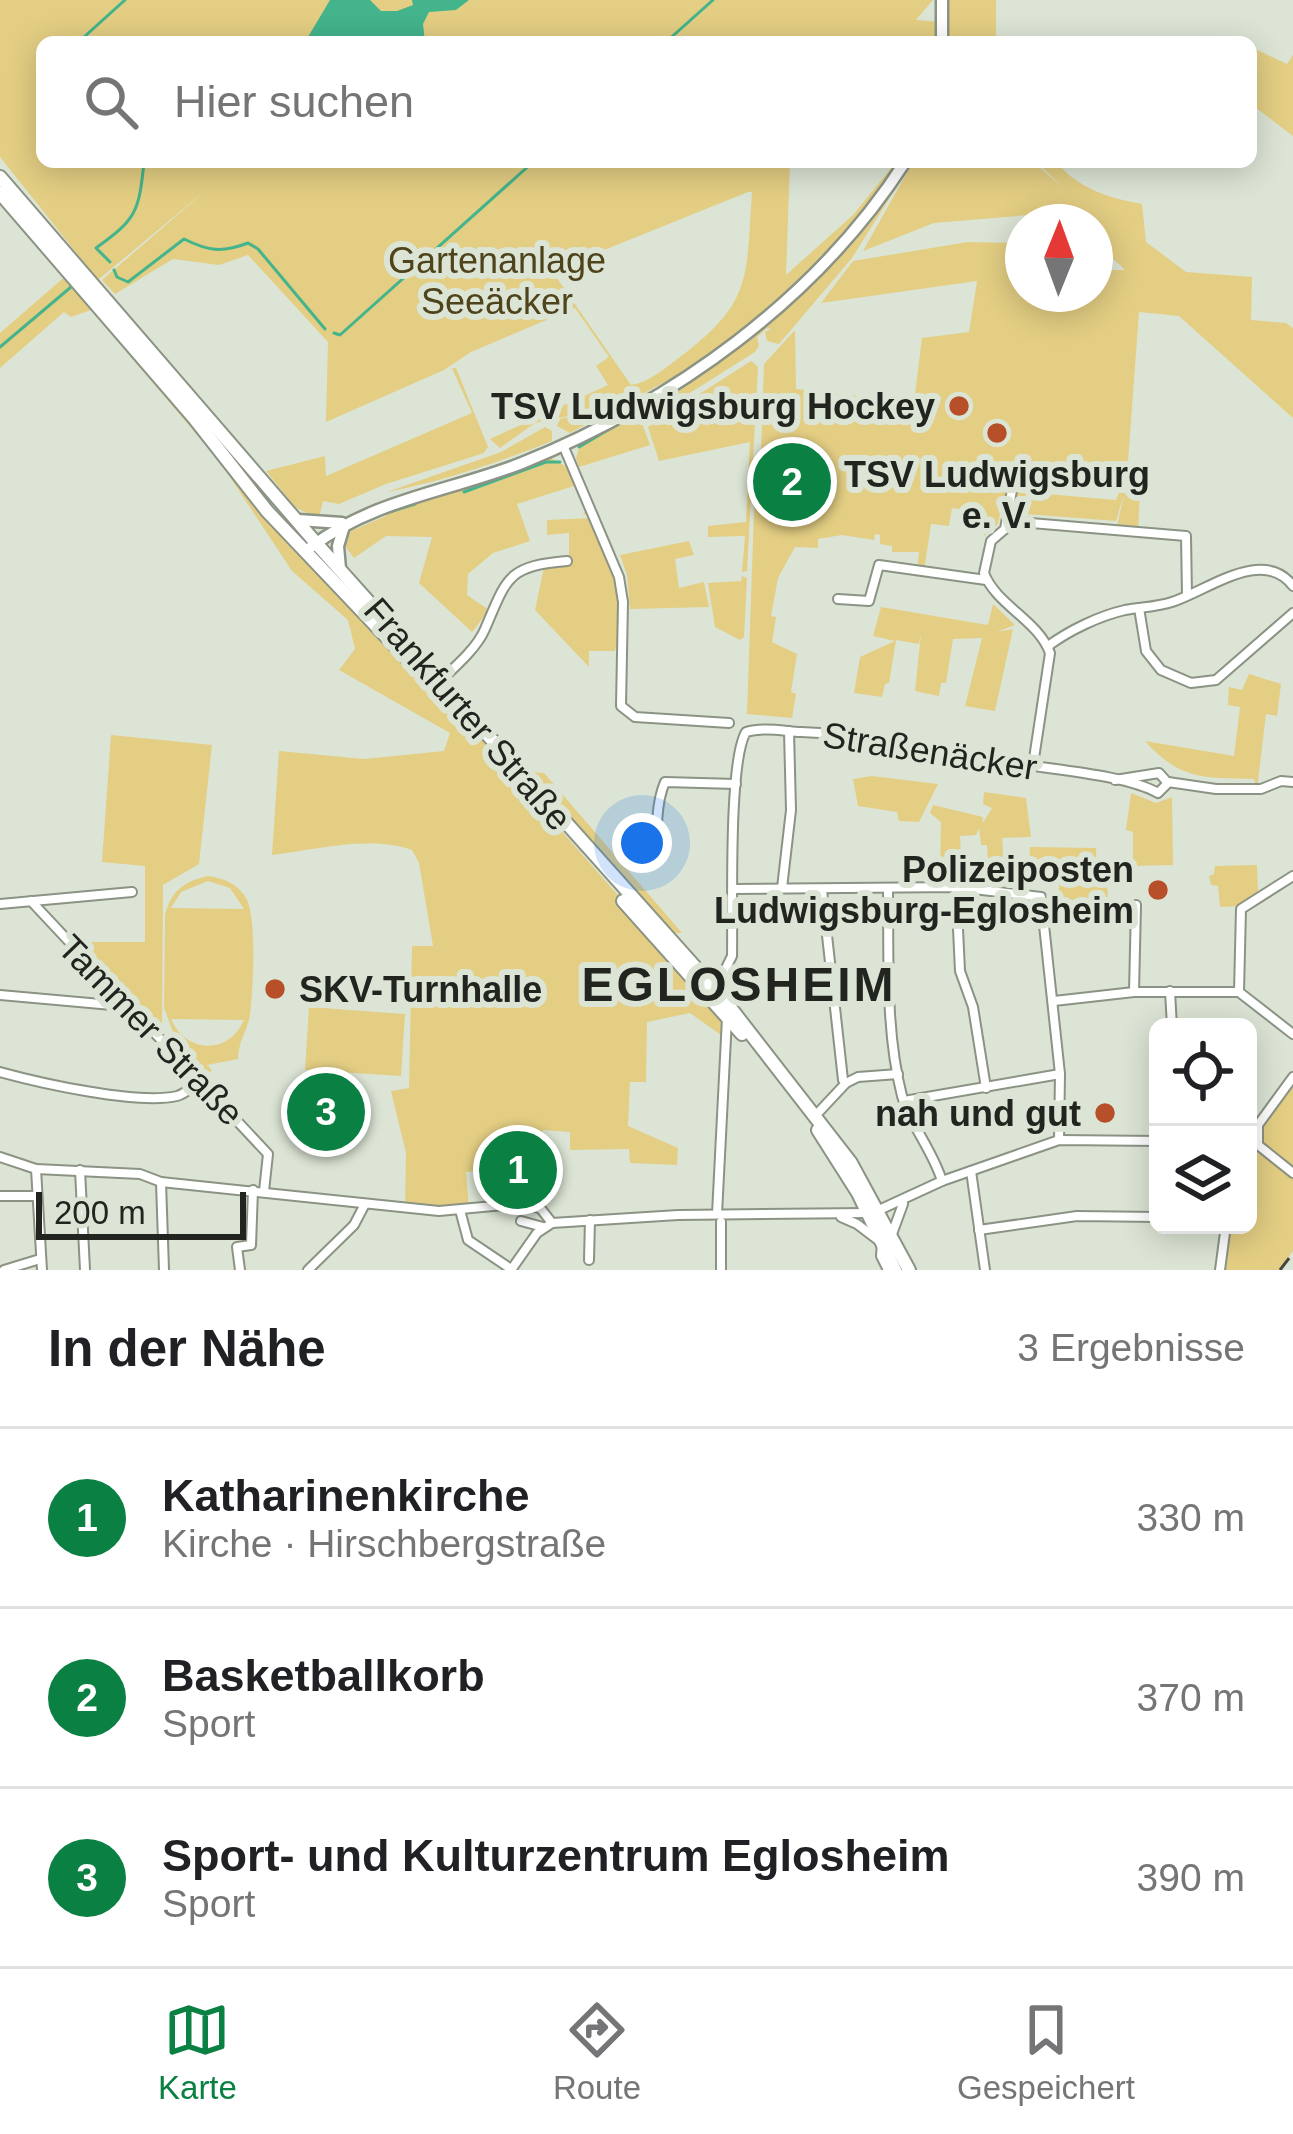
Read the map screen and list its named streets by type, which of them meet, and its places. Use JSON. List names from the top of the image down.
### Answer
{
  "streets": {
    "main road": ["Frankfurter Straße"],
    "street": ["Straßenäcker", "Tammer Straße"]
  },
  "districts": ["EGLOSHEIM"],
  "parks": ["Gartenanlage Seeäcker"],
  "places": [
    "TSV Ludwigsburg Hockey",
    "TSV Ludwigsburg e. V.",
    "Polizeiposten Ludwigsburg-Eglosheim",
    "SKV-Turnhalle",
    "nah und gut"
  ],
  "scale_bar": "200 m",
  "north": "top",
  "page": {
    "search": "Hier suchen",
    "pins": ["2", "3", "1"],
    "scale": "200 m",
    "heading": ["In der Nähe", "3 Ergebnisse"],
    "list": [
      {
        "mark": "1",
        "name": "Katharinenkirche",
        "note": "Kirche · Hirschbergstraße",
        "value": "330 m"
      },
      {
        "mark": "2",
        "name": "Basketballkorb",
        "note": "Sport",
        "value": "370 m"
      },
      {
        "mark": "3",
        "name": "Sport- und Kulturzentrum Eglosheim",
        "note": "Sport",
        "value": "390 m"
      }
    ],
    "nav": ["Karte", "Route", "Gespeichert"]
  }
}
